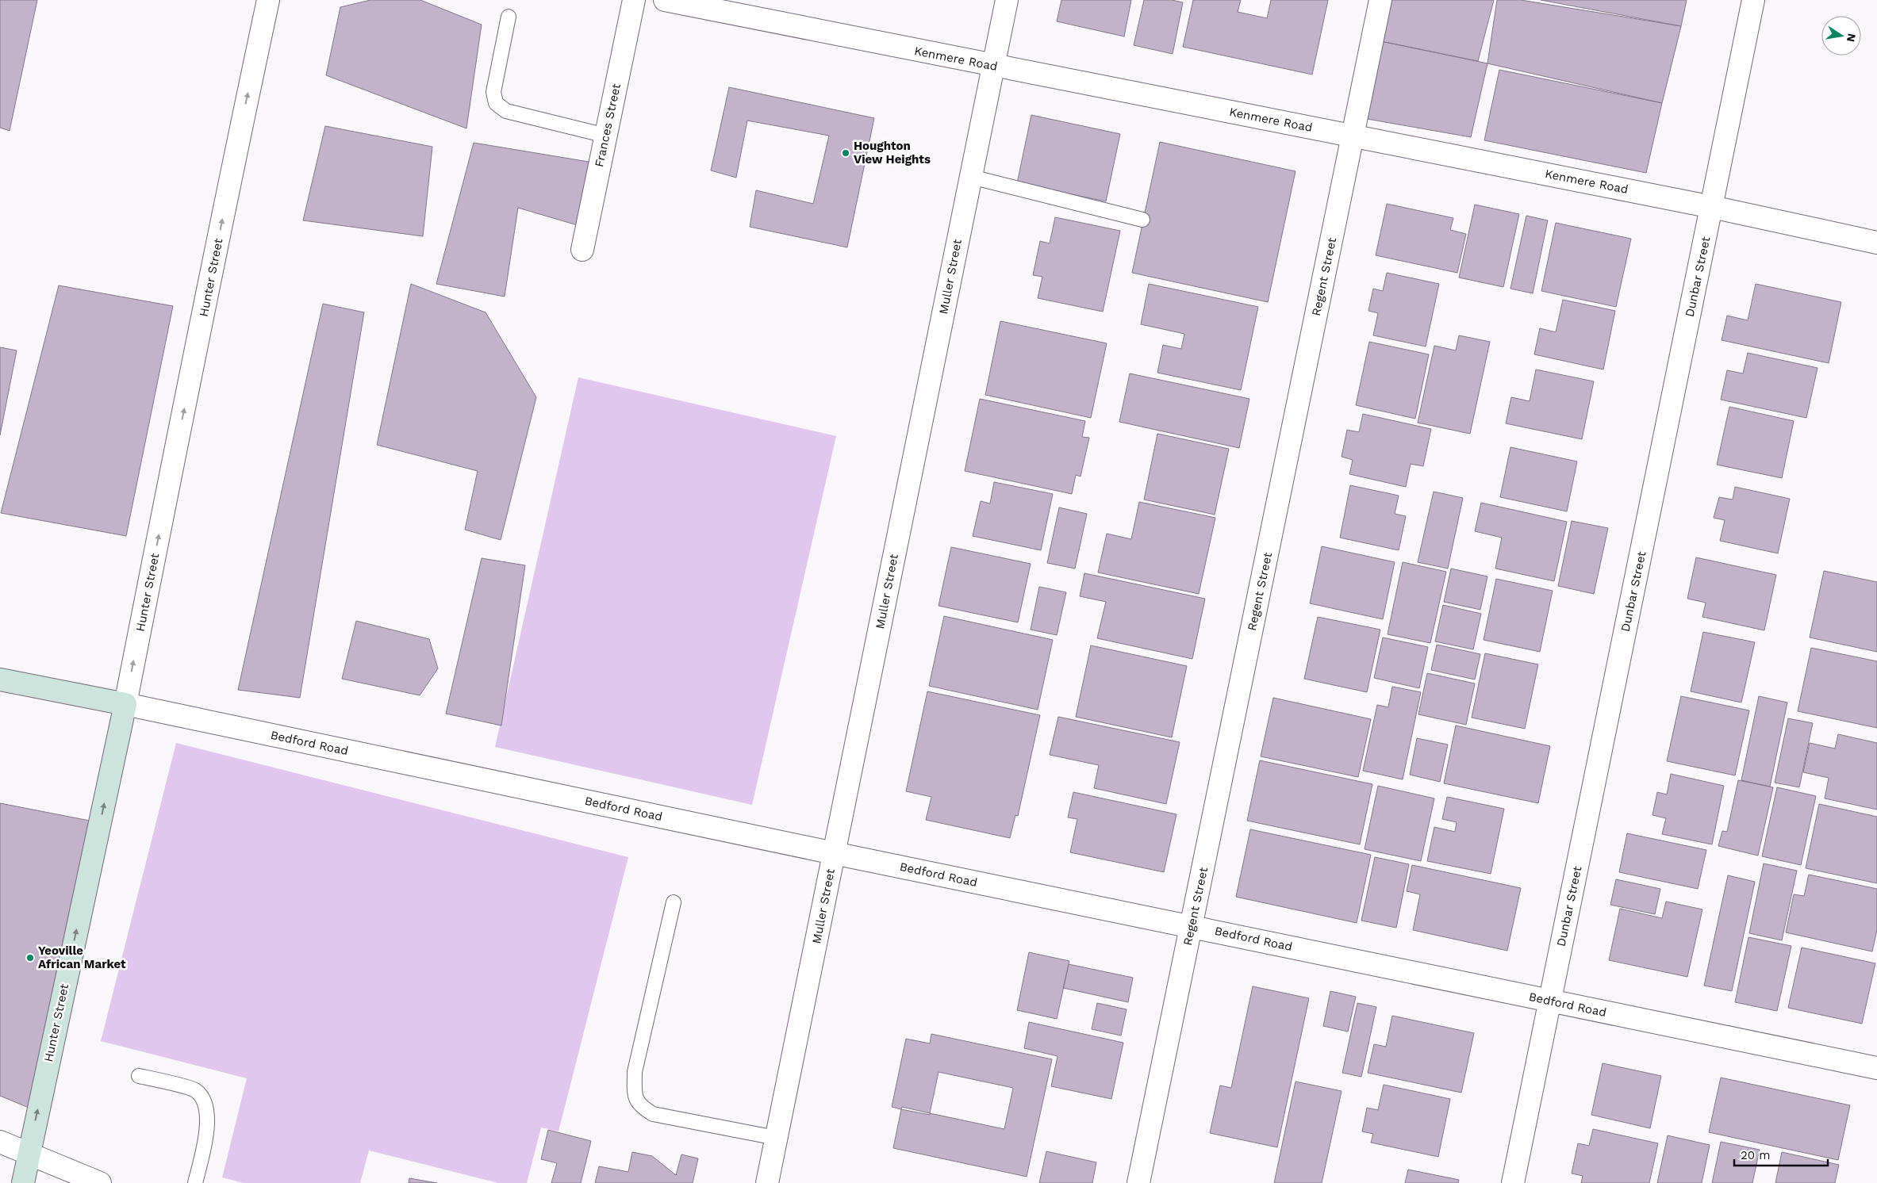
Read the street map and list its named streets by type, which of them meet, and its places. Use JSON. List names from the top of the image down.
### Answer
{
  "streets": {
    "main road": ["Hunter Street", "Bedford Road"],
    "street": [
      "Kenmere Road",
      "Frances Street",
      "Muller Street",
      "Regent Street",
      "Dunbar Street"
    ]
  },
  "crossings": [
    ["Kenmere Road", "Muller Street"],
    ["Kenmere Road", "Regent Street"],
    ["Kenmere Road", "Dunbar Street"],
    ["Muller Street", "Bedford Road"],
    ["Regent Street", "Bedford Road"],
    ["Dunbar Street", "Bedford Road"],
    ["Hunter Street", "Bedford Road"]
  ],
  "one_way": ["Hunter Street"],
  "places": ["Houghton View Heights", "Yeoville African Market"],
  "scale_bar": "20 m",
  "north": "right"
}
